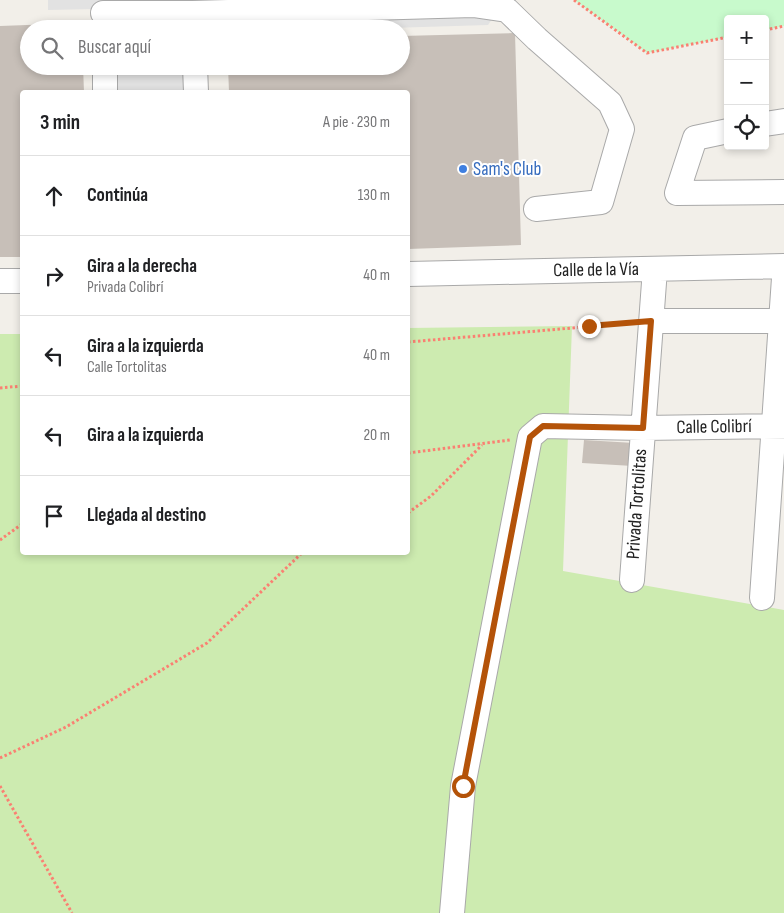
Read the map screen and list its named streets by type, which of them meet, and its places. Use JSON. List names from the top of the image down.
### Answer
{
  "streets": {
    "street": ["Calle de la Vía", "Calle Colibrí", "Privada Tortolitas"]
  },
  "crossings": [
    ["Calle de la Vía", "Privada Tortolitas"],
    ["Calle Colibrí", "Privada Tortolitas"]
  ],
  "places": ["Sam's Club"],
  "page": {
    "map_buttons": ["+", "−"],
    "search": "Buscar aquí",
    "heading": ["3 min", "A pie · 230 m"],
    "list": [
      ["Continúa", "130 m"],
      ["Gira a la derecha", "Privada Colibrí", "40 m"],
      ["Gira a la izquierda", "Calle Tortolitas", "40 m"],
      ["Gira a la izquierda", "20 m"],
      "Llegada al destino"
    ]
  }
}
